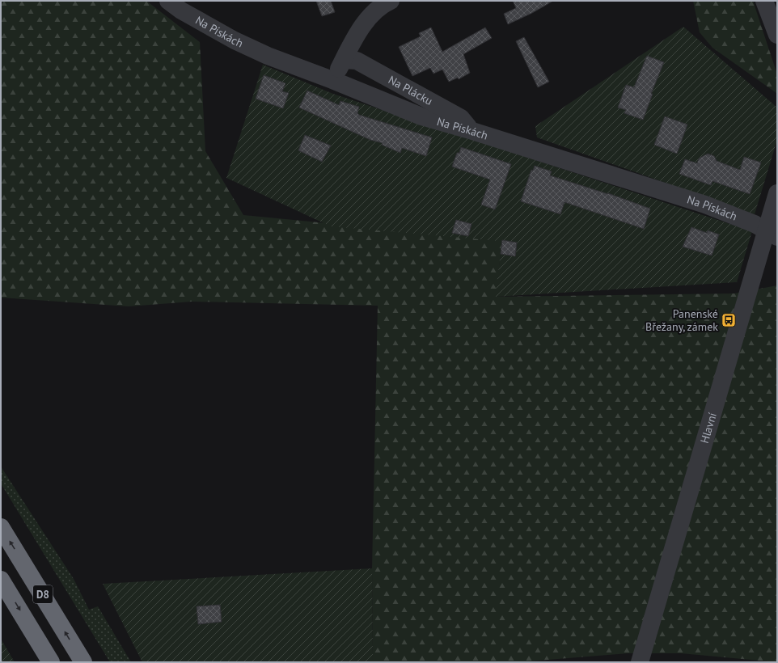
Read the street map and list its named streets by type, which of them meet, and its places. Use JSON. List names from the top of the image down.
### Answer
{
  "streets": {
    "highway": ["D8"],
    "street": ["Na Pískách", "Na Plácku", "Hlavní"]
  },
  "crossings": [
    ["Na Pískách", "Na Plácku"],
    ["Na Pískách", "Hlavní"]
  ],
  "places": {
    "bus stop": ["Panenské Břežany, zámek"]
  }
}
